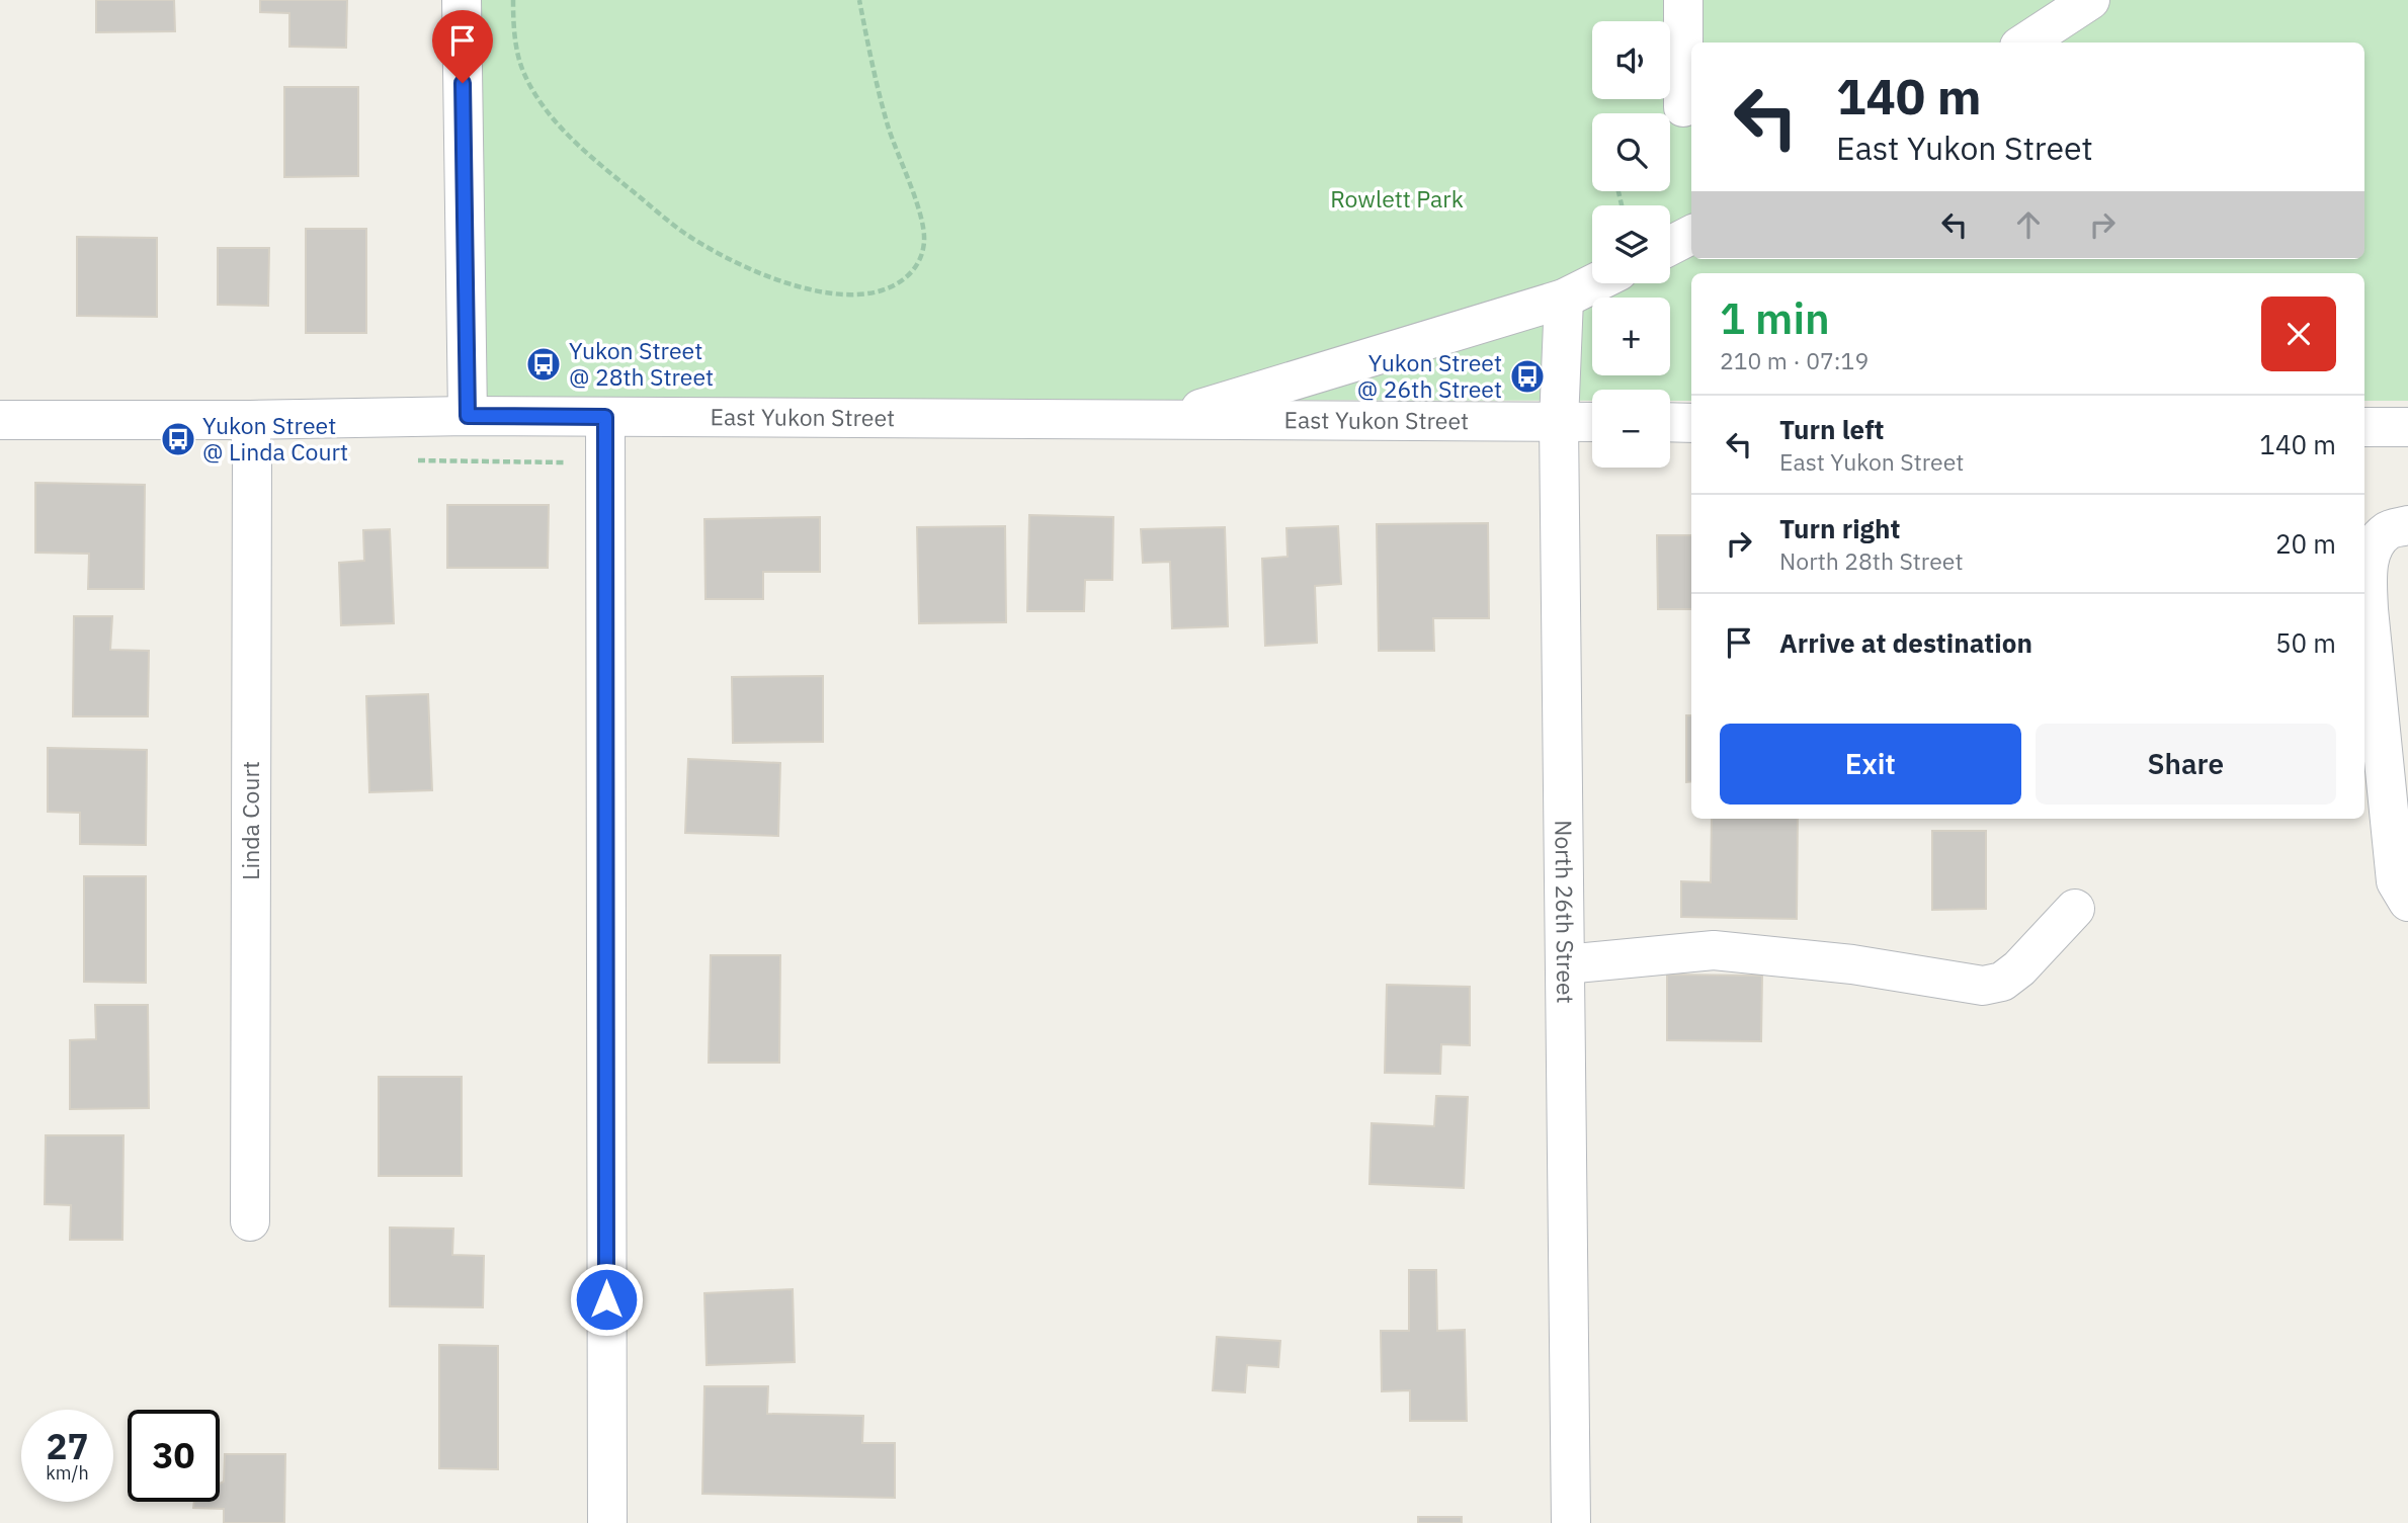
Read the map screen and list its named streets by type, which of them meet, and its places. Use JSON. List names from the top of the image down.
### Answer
{
  "streets": {
    "street": ["East Yukon Street", "Linda Court", "North 26th Street"]
  },
  "crossings": [
    ["East Yukon Street", "Linda Court"],
    ["East Yukon Street", "North 26th Street"]
  ],
  "parks": ["Rowlett Park"],
  "places": {
    "bus stop": ["Yukon Street @ 28th Street", "Yukon Street @ 26th Street", "Yukon Street @ Linda Court"]
  },
  "page": {
    "map_buttons": ["+", "−"],
    "turn": ["140 m", "East Yukon Street"],
    "heading": ["1 min", "210 m · 07:19"],
    "list": [
      {
        "name": "Turn left",
        "note": "East Yukon Street",
        "value": "140 m"
      },
      {
        "name": "Turn right",
        "note": "North 28th Street",
        "value": "20 m"
      },
      {
        "name": "Arrive at destination",
        "value": "50 m"
      }
    ],
    "buttons": ["Exit", "Share"],
    "speed": "27 km/h",
    "limit": "30"
  }
}
